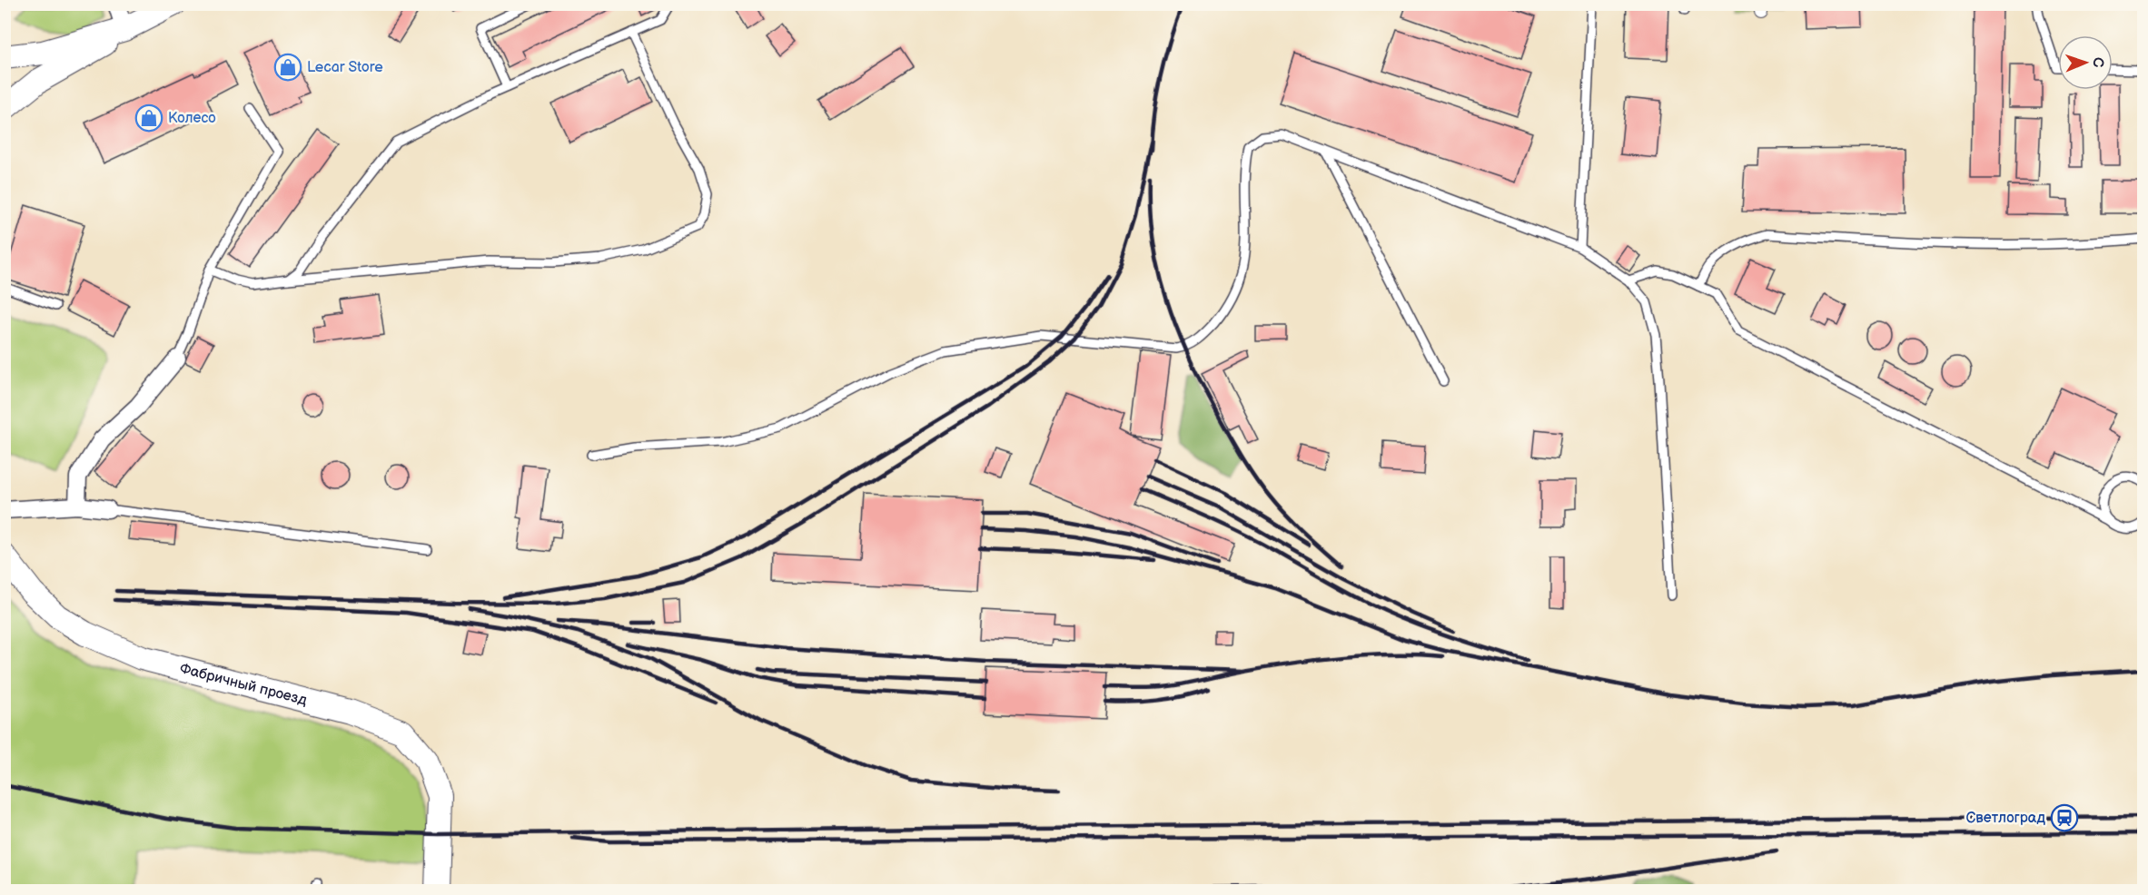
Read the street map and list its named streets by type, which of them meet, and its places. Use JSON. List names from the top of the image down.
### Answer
{
  "streets": {
    "main road": ["Фабричный проезд"]
  },
  "places": {
    "shop": ["Lecar Store", "Колесо"],
    "station": ["Светлоград"]
  },
  "north": "right"
}
